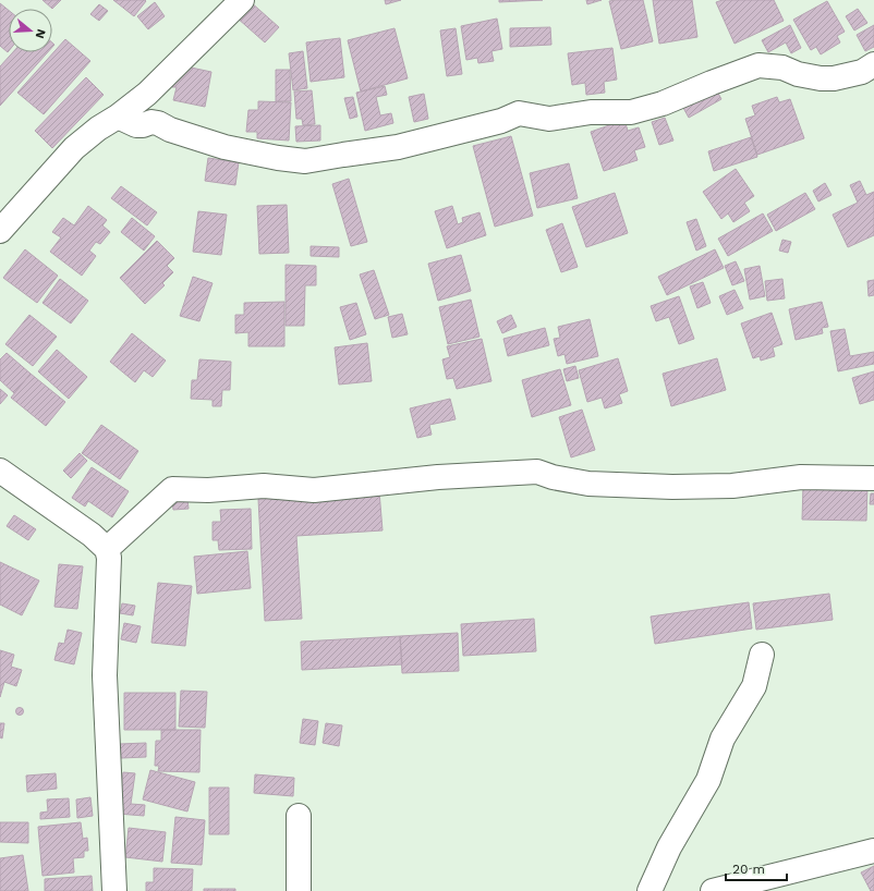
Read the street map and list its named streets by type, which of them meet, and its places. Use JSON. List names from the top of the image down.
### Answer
{
  "scale_bar": "20 m",
  "north": "right"
}
